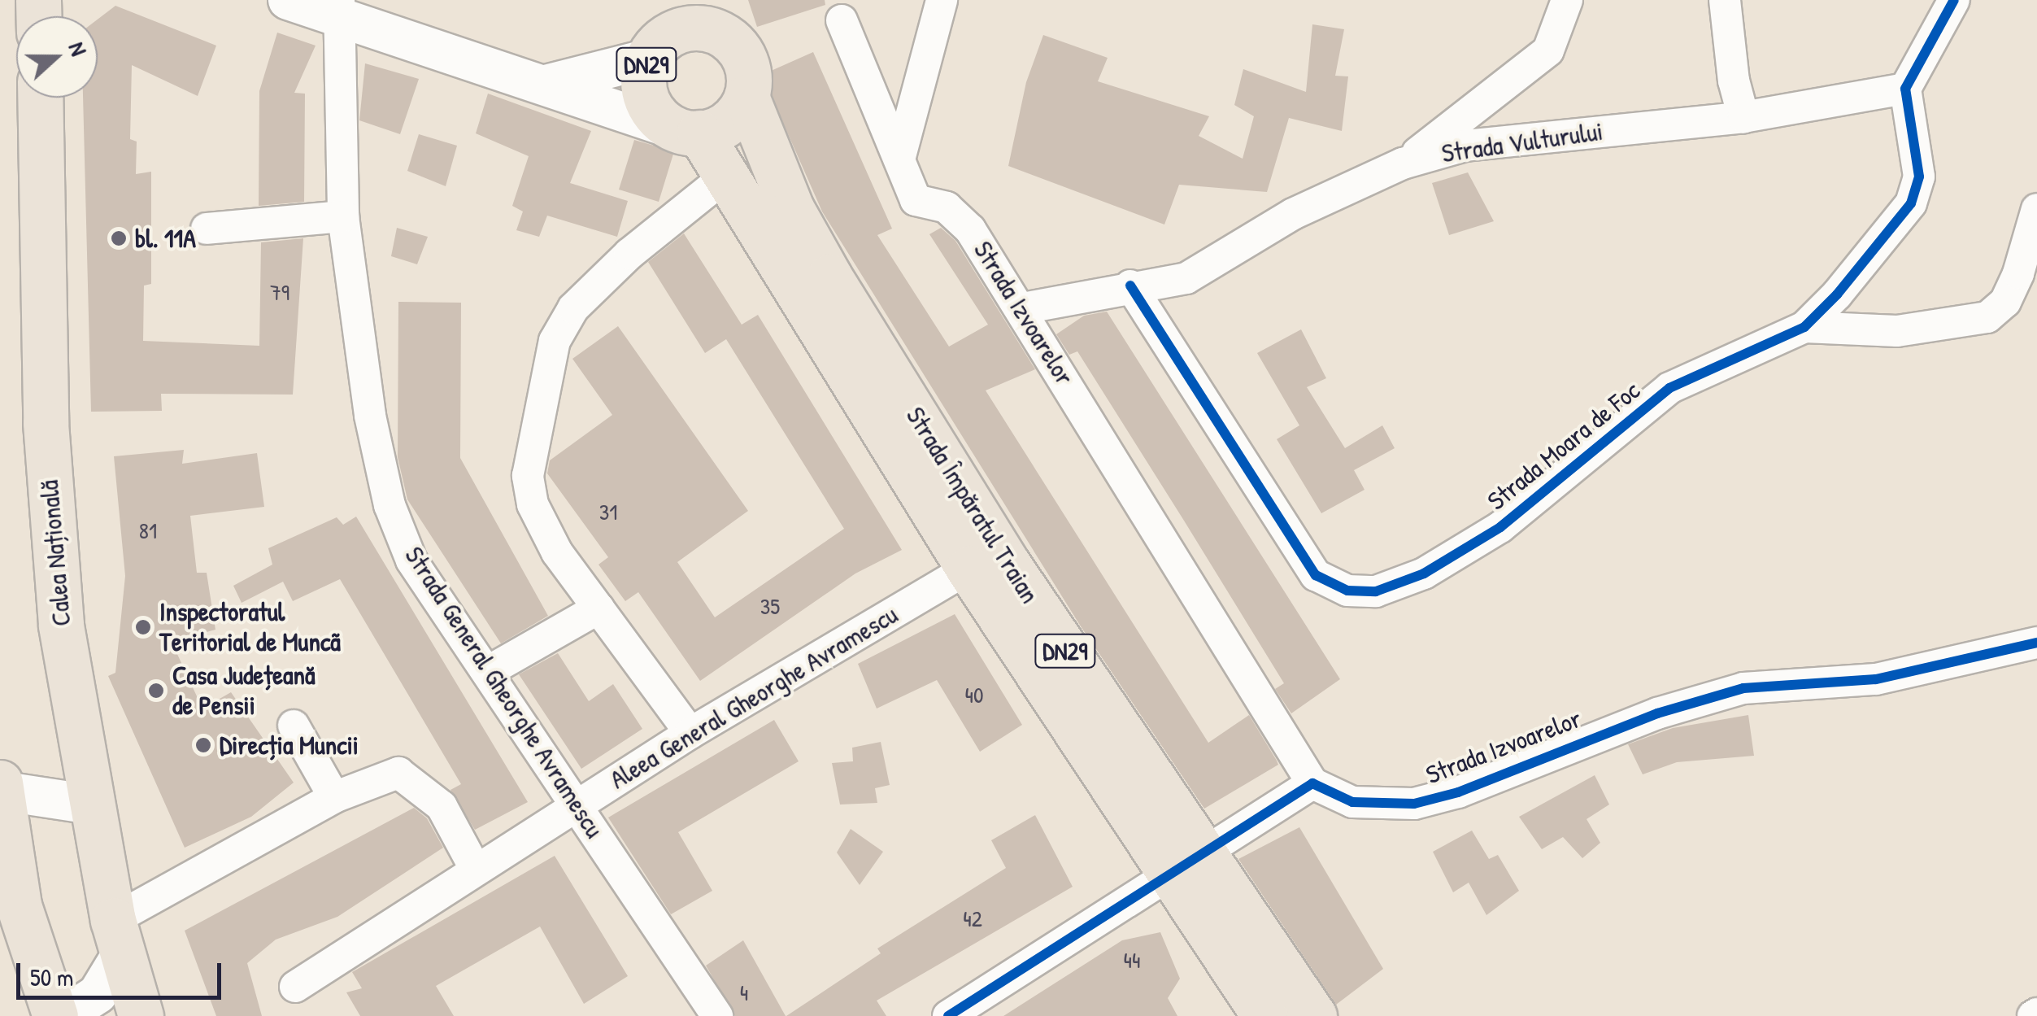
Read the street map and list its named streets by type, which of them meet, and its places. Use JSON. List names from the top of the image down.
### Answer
{
  "streets": {
    "main road": ["DN29", "Strada Împăratul Traian", "Calea Națională"],
    "street": [
      "Strada Vulturului",
      "Strada Izvoarelor",
      "Strada Moara de Foc",
      "Strada General Gheorghe Avramescu",
      "Aleea General Gheorghe Avramescu"
    ]
  },
  "crossings": [
    ["DN29", "Strada Împăratul Traian"],
    ["Strada Vulturului", "Strada Izvoarelor"],
    ["Strada Vulturului", "Strada Moara de Foc"],
    ["Strada Împăratul Traian", "Aleea General Gheorghe Avramescu"],
    ["Strada General Gheorghe Avramescu", "Aleea General Gheorghe Avramescu"]
  ],
  "places": [
    "bl. 11A",
    "Inspectoratul Teritorial de Muncã",
    "Casa Județeană de Pensii",
    "Direcția Muncii"
  ],
  "house_numbers": [
    "79",
    "31",
    "81",
    "35",
    "40",
    "42",
    "44",
    "4"
  ],
  "scale_bar": "50 m",
  "north": "right"
}
